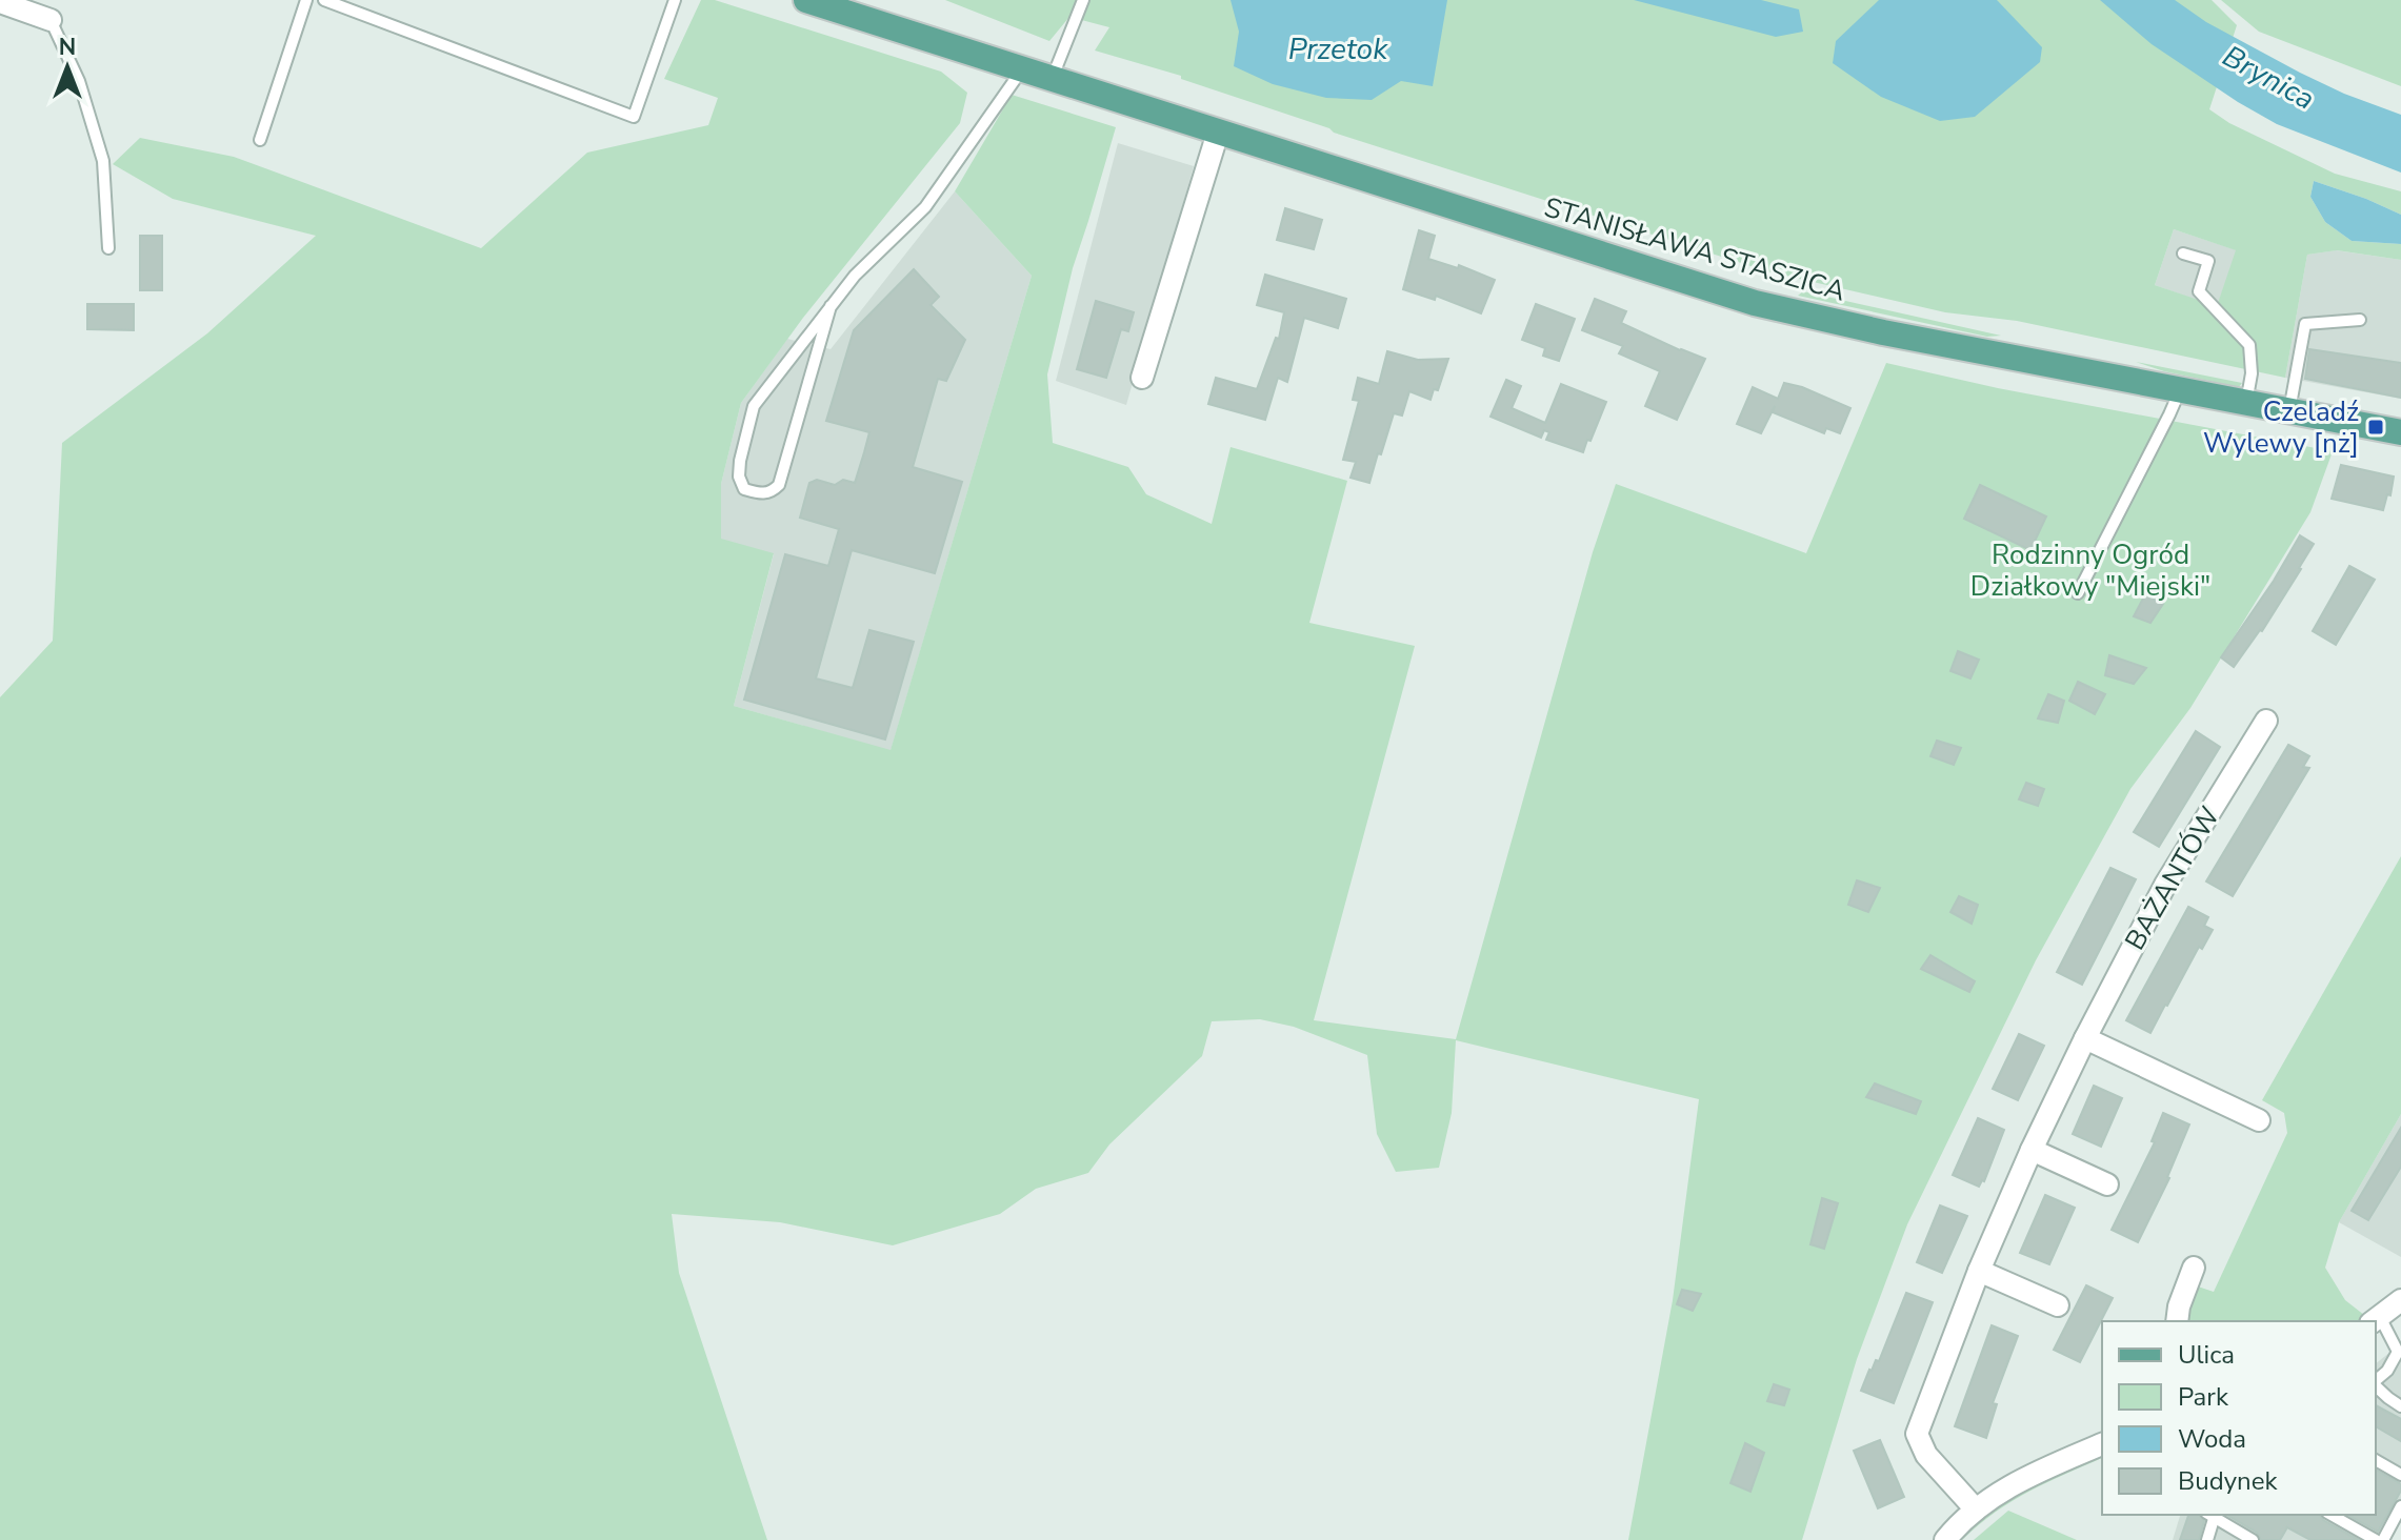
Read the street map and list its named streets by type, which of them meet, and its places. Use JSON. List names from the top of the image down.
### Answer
{
  "streets": {
    "main road": ["STANISŁAWA STASZICA"],
    "street": ["BAŻANTÓW"]
  },
  "water": ["Przetok", "Brynica"],
  "parks": ["Rodzinny Ogród Działkowy \"Miejski\""],
  "places": {
    "transit": ["Czeladź Wylewy [nż]"]
  },
  "legend": [
    "Ulica",
    "Park",
    "Woda",
    "Budynek"
  ],
  "north": "top"
}
